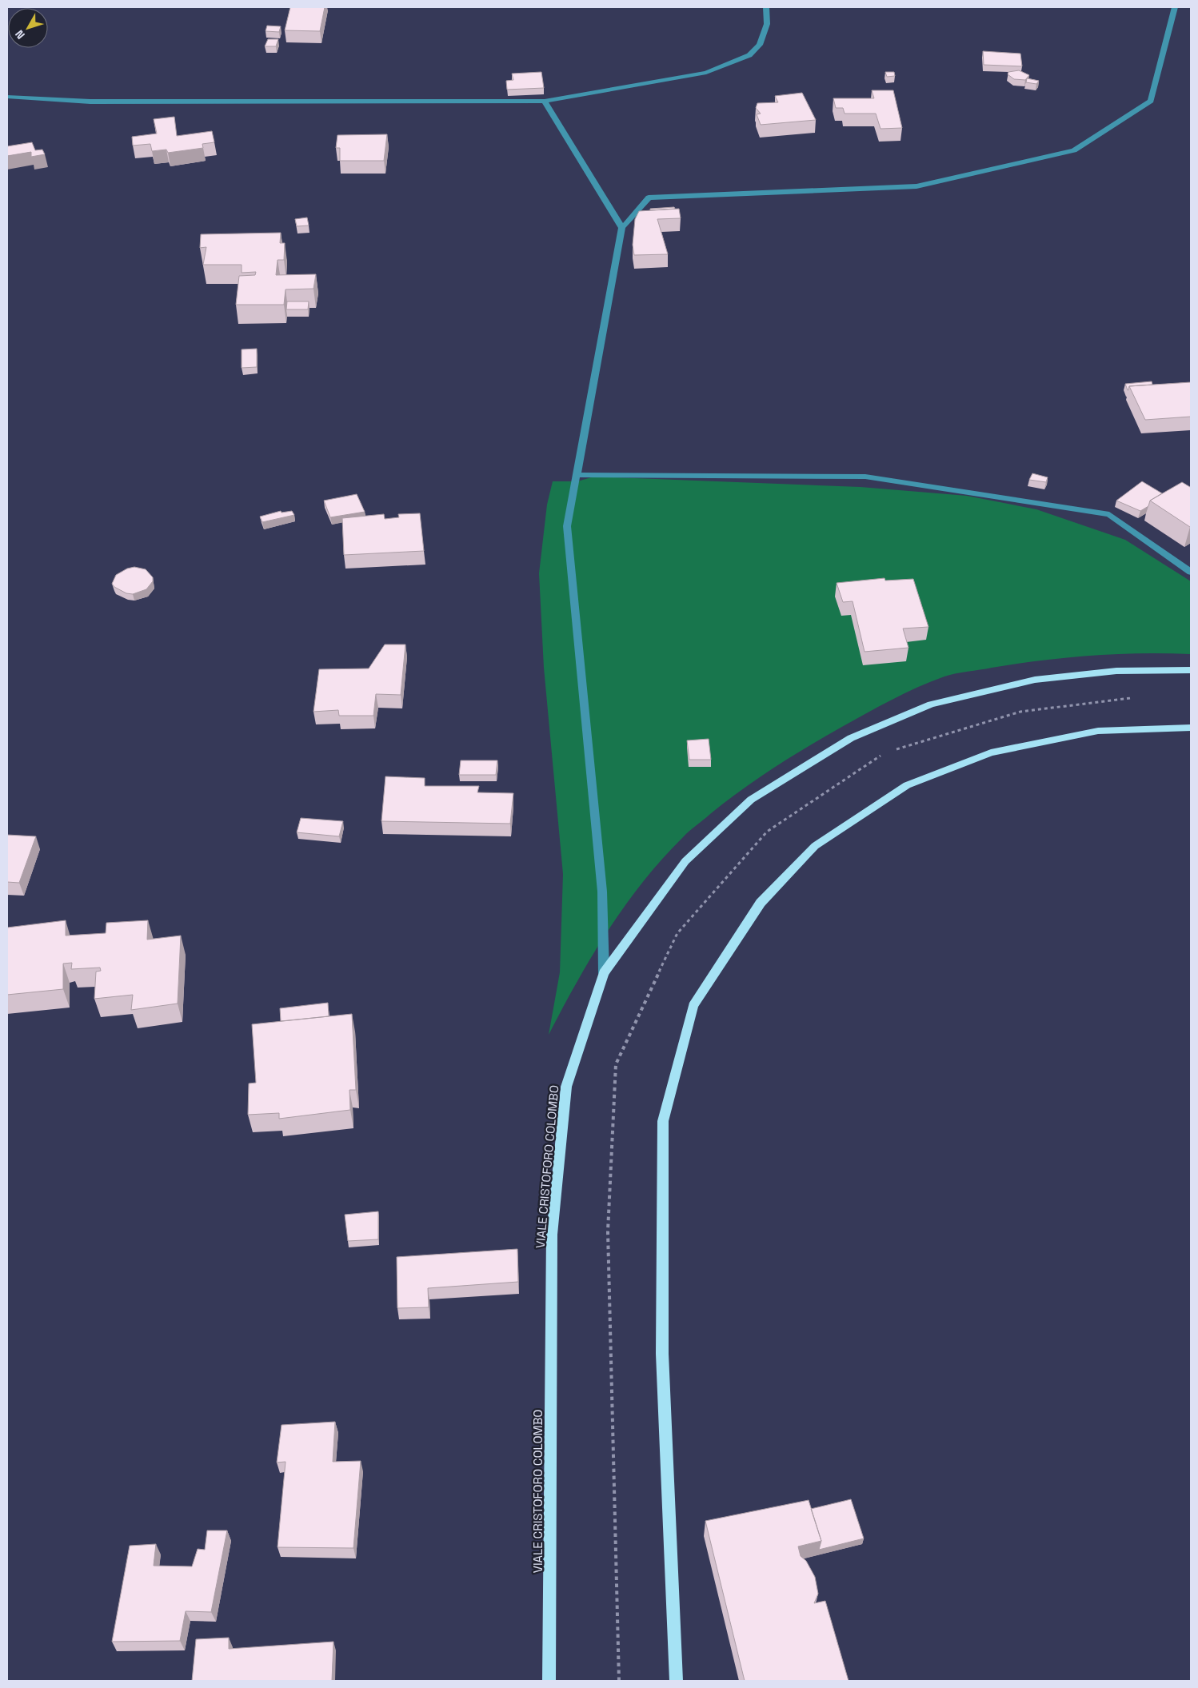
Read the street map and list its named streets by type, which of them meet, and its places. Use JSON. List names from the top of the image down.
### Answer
{
  "streets": {
    "main road": ["VIALE CRISTOFORO COLOMBO"]
  },
  "north": "bottom left"
}
